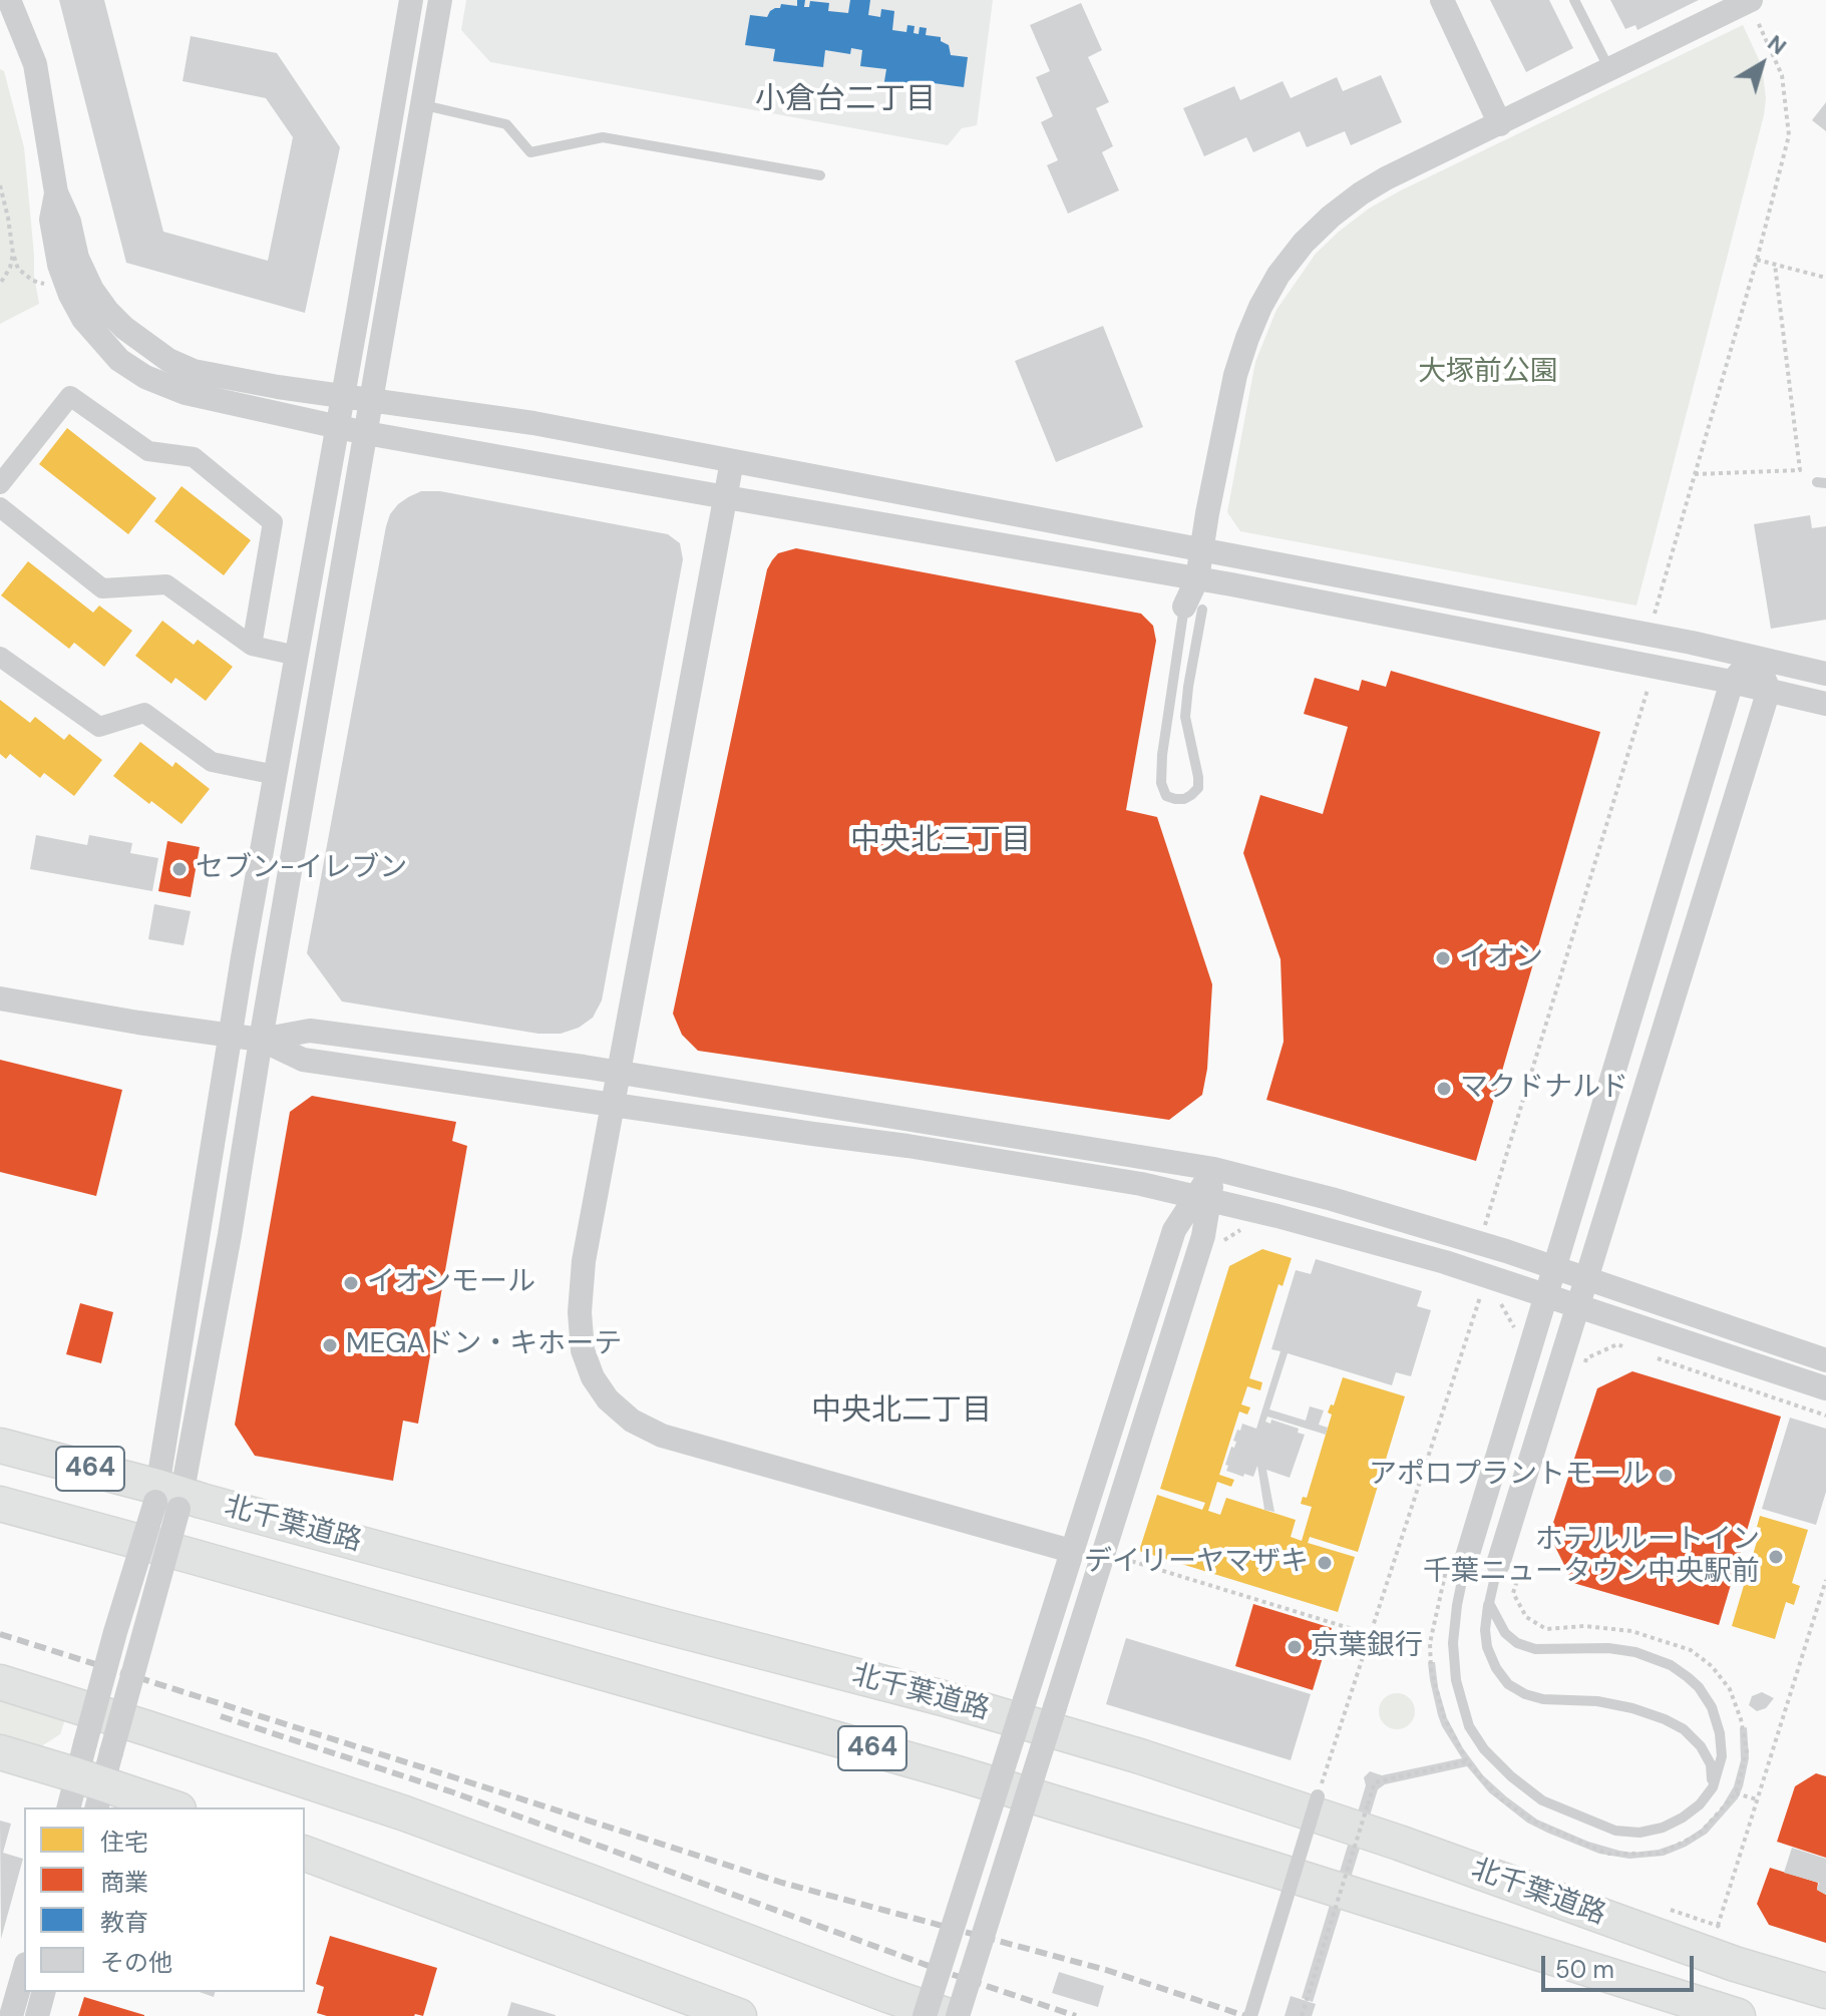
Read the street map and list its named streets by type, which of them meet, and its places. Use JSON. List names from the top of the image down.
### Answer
{
  "streets": {
    "highway": ["464", "北千葉道路"]
  },
  "districts": ["小倉台二丁目", "中央北三丁目", "中央北二丁目"],
  "parks": ["大塚前公園"],
  "places": [
    "セブン-イレブン",
    "イオン",
    "マクドナルド",
    "イオンモール",
    "MEGAドン・キホーテ",
    "アポロプラントモール",
    "ホテルルートイン 千葉ニュータウン中央駅前",
    "デイリーヤマザキ",
    "京葉銀行"
  ],
  "legend": [
    "住宅",
    "商業",
    "教育",
    "その他"
  ],
  "scale_bar": "50 m",
  "north": "top right"
}
